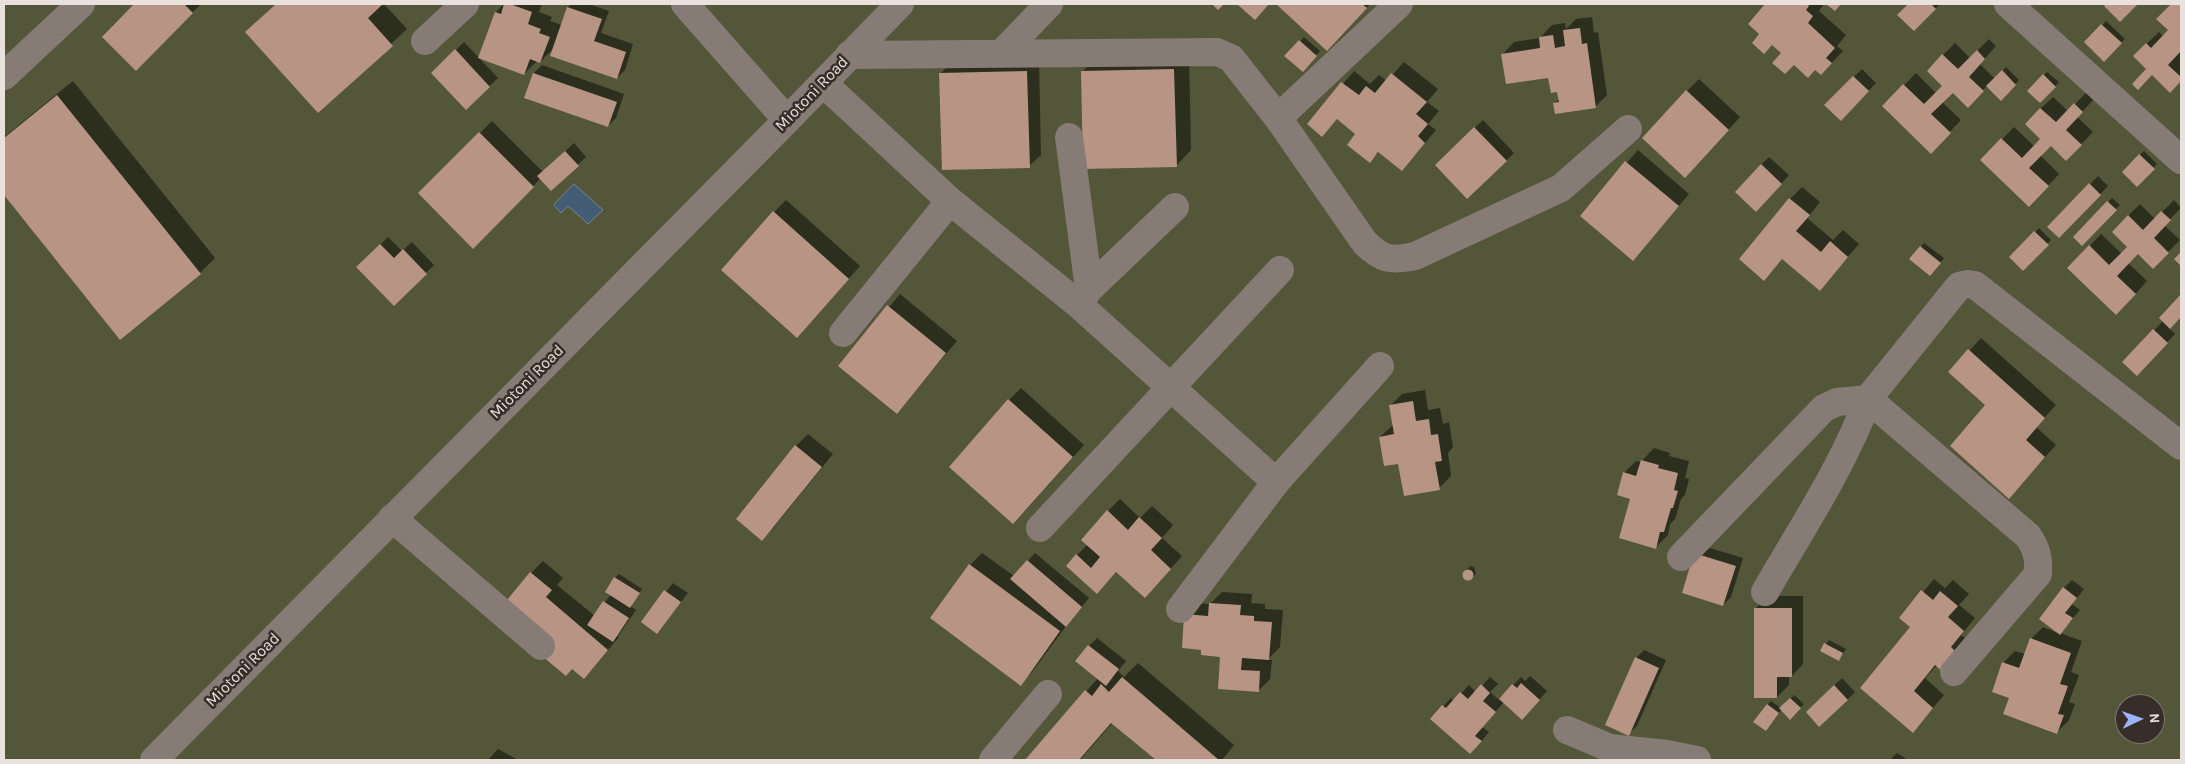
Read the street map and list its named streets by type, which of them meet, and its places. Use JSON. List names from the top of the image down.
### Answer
{
  "streets": {
    "street": ["Miotoni Road"]
  },
  "north": "right"
}
